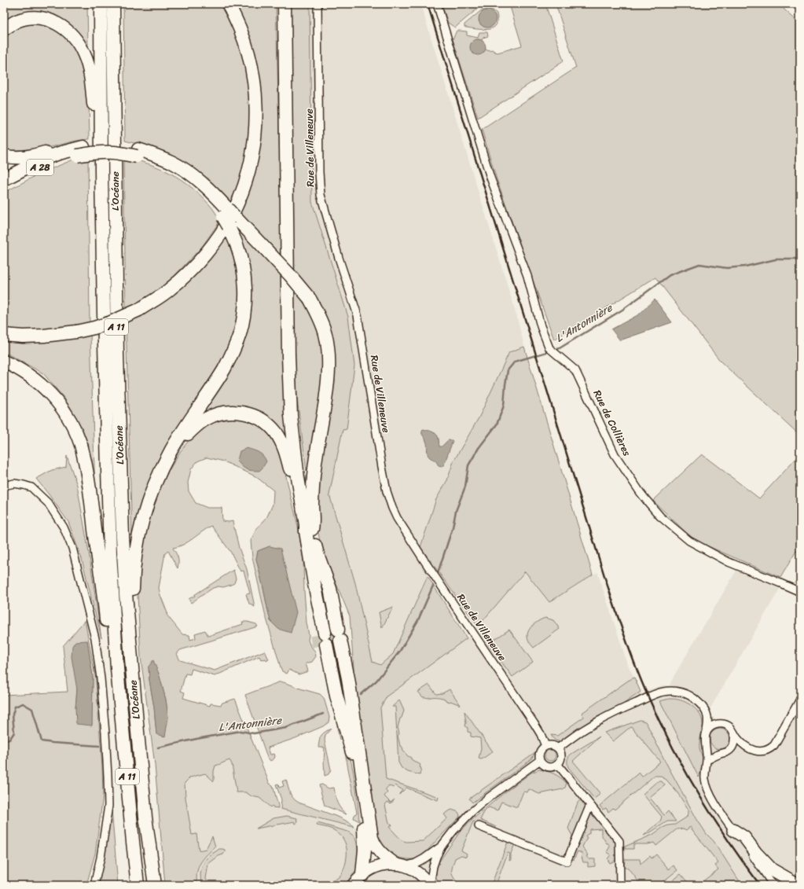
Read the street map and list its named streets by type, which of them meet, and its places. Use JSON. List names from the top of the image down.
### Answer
{
  "streets": {
    "highway": ["A 28", "L’Océane", "A 11"],
    "street": ["Rue de Villeneuve", "Rue de Collières"]
  },
  "water": ["L'Antonnière"]
}
